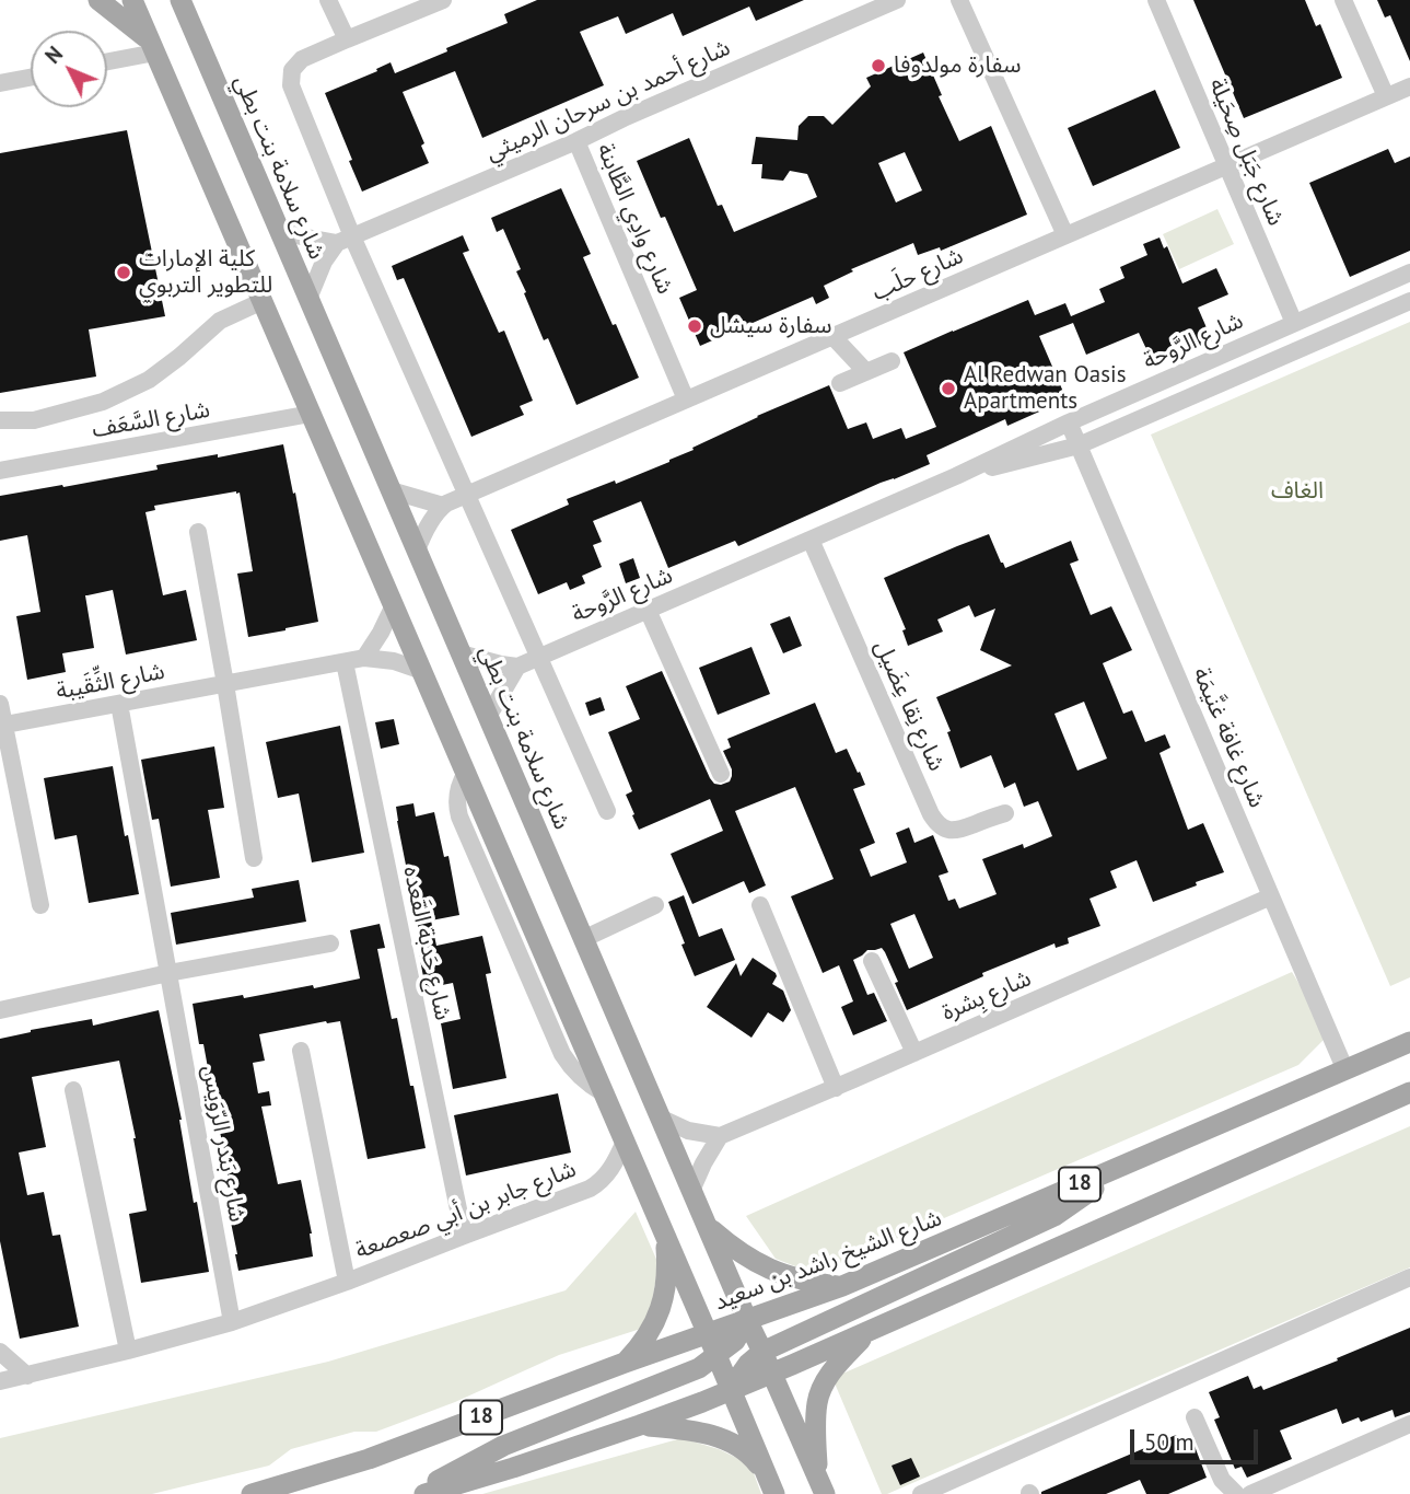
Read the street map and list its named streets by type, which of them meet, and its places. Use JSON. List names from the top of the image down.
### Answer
{
  "streets": {
    "main road": ["شارع سلامة بنت بطي", "18", "شارع الشيخ راشد بن سعيد"],
    "street": [
      "شارع أحمد بن سرحان الرميثي",
      "شارع جَبَل صِحَيلة",
      "شارع وادِي الطَّابنة",
      "شارع حلَب",
      "شارع الرَّوحة",
      "شارع السَّعَف",
      "شارع الثِّقَيبة",
      "شارع نِقا عِضَيل",
      "شارع غافة غنَّيمَة",
      "شارع حَدبة القَعده",
      "شارع بِشرة",
      "شارع بَندر الرّوَيس",
      "شارع جابر بن أبي صعصعة"
    ]
  },
  "crossings": [
    ["شارع أحمد بن سرحان الرميثي", "شارع وادِي الطَّابنة"],
    ["شارع جَبَل صِحَيلة", "شارع حلَب"],
    ["شارع جَبَل صِحَيلة", "شارع الرَّوحة"],
    ["شارع سلامة بنت بطي", "18"],
    ["شارع سلامة بنت بطي", "شارع الشيخ راشد بن سعيد"],
    ["شارع وادِي الطَّابنة", "شارع حلَب"],
    ["شارع الرَّوحة", "شارع نِقا عِضَيل"],
    ["شارع الرَّوحة", "شارع غافة غنَّيمَة"],
    ["شارع الثِّقَيبة", "شارع حَدبة القَعده"],
    ["شارع الثِّقَيبة", "شارع بَندر الرّوَيس"],
    ["شارع غافة غنَّيمَة", "شارع بِشرة"],
    ["شارع غافة غنَّيمَة", "شارع الشيخ راشد بن سعيد"],
    ["شارع حَدبة القَعده", "شارع جابر بن أبي صعصعة"],
    ["شارع بَندر الرّوَيس", "شارع جابر بن أبي صعصعة"]
  ],
  "parks": ["الغاف"],
  "places": [
    "سفارة مولدوفا",
    "كلية الإمارات للتطوير التربوي",
    "سفارة سيشل",
    "Al Redwan Oasis Apartments"
  ],
  "scale_bar": "50 m",
  "north": "top left"
}
